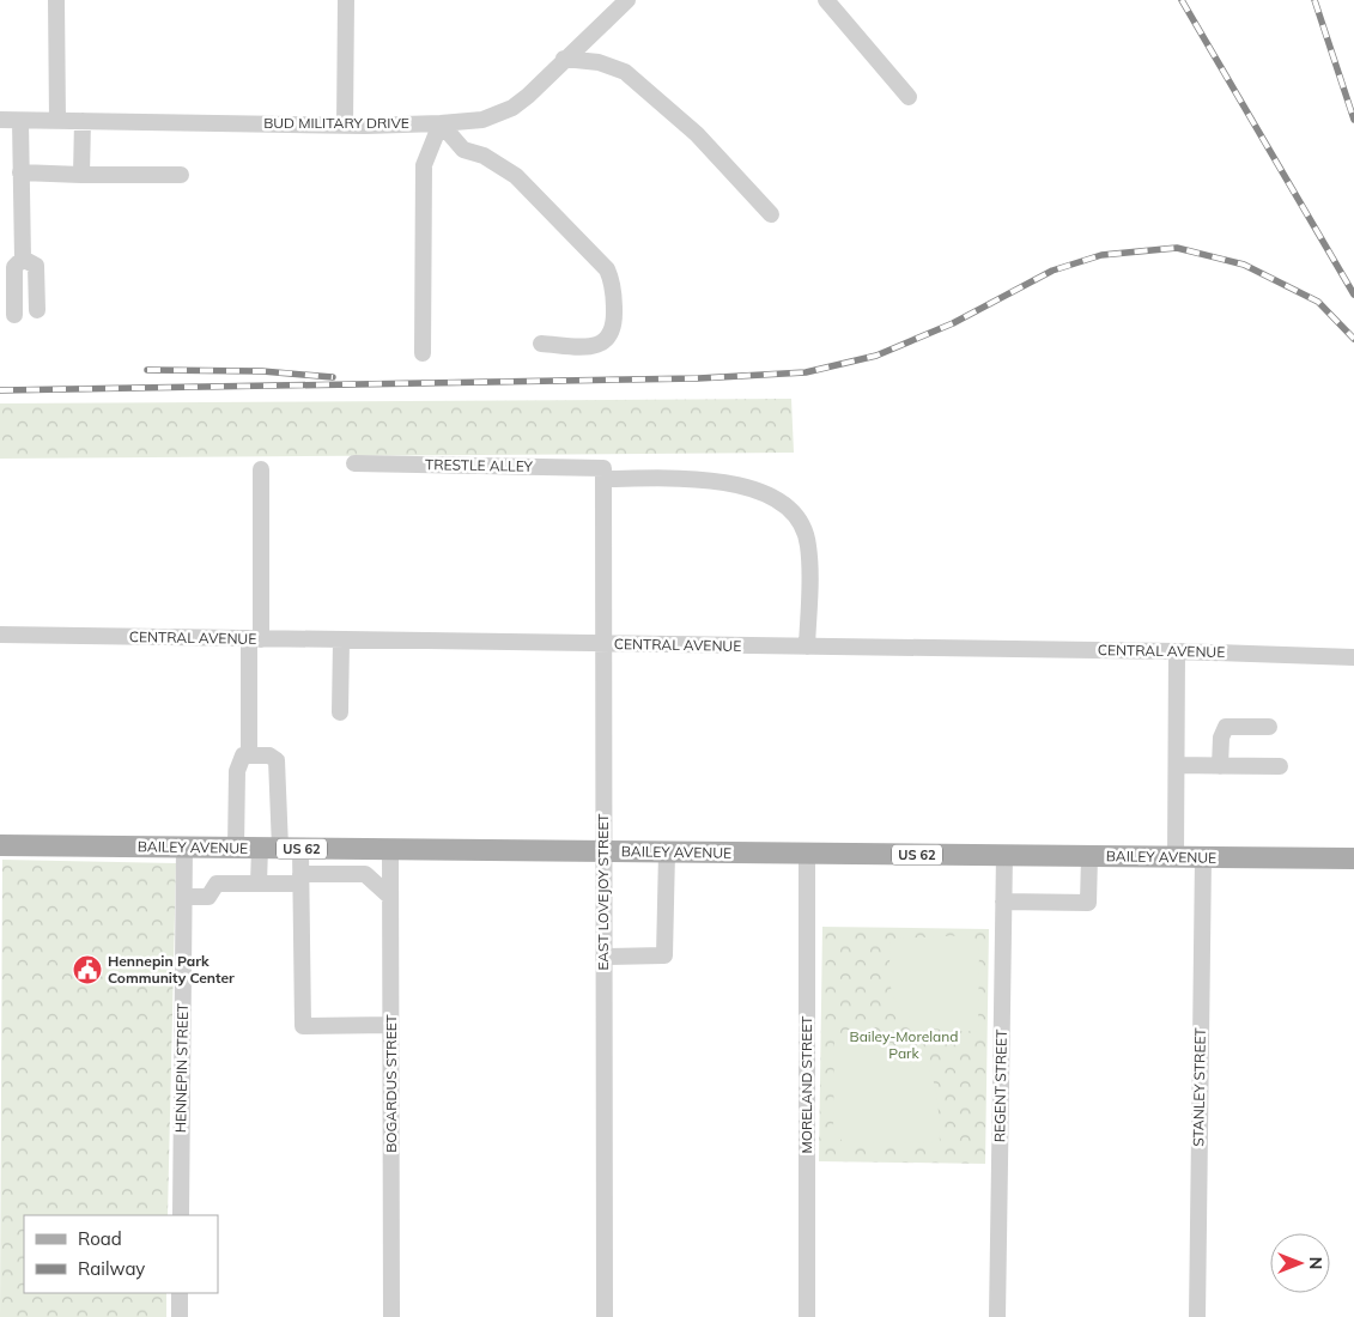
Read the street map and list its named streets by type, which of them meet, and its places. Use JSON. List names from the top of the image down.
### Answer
{
  "streets": {
    "main road": ["BAILEY AVENUE", "US 62"],
    "street": [
      "BUD MILITARY DRIVE",
      "TRESTLE ALLEY",
      "CENTRAL AVENUE",
      "EAST LOVEJOY STREET",
      "HENNEPIN STREET",
      "BOGARDUS STREET",
      "MORELAND STREET",
      "REGENT STREET",
      "STANLEY STREET"
    ]
  },
  "crossings": [
    ["TRESTLE ALLEY", "CENTRAL AVENUE"],
    ["TRESTLE ALLEY", "EAST LOVEJOY STREET"],
    ["CENTRAL AVENUE", "EAST LOVEJOY STREET"],
    ["BAILEY AVENUE", "EAST LOVEJOY STREET"],
    ["BAILEY AVENUE", "HENNEPIN STREET"],
    ["BAILEY AVENUE", "BOGARDUS STREET"],
    ["BAILEY AVENUE", "MORELAND STREET"],
    ["BAILEY AVENUE", "REGENT STREET"],
    ["BAILEY AVENUE", "STANLEY STREET"]
  ],
  "parks": ["Bailey-Moreland Park"],
  "places": {
    "public building": ["Hennepin Park Community Center"]
  },
  "legend": ["Road", "Railway"],
  "north": "right"
}
